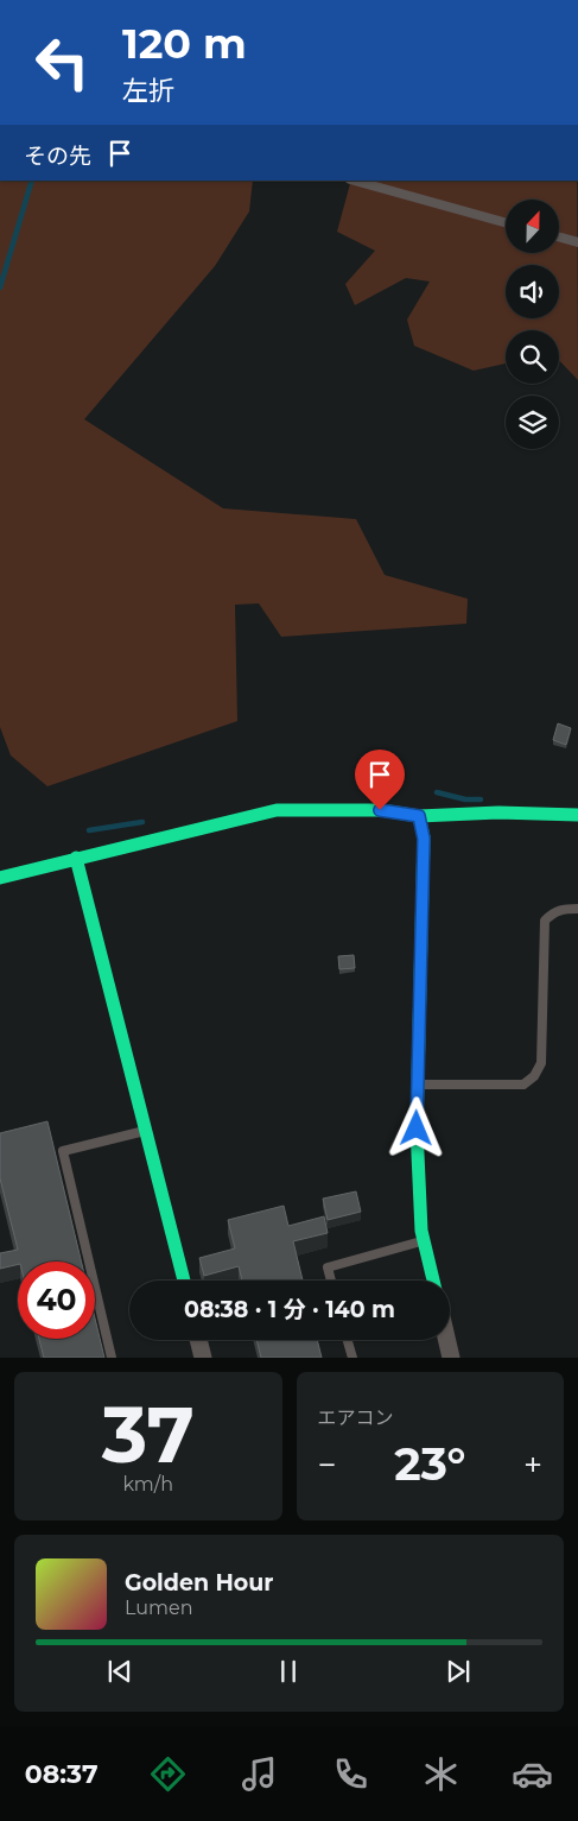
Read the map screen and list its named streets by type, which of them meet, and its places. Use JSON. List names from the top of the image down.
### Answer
{
  "north": "top",
  "page": {
    "turn": ["120 m", "左折"],
    "then": "その先",
    "limit": "40",
    "trip": "08:38 · 1 分 · 140 m",
    "tile": [
      ["37", "km/h"],
      "エアコン"
    ],
    "heat": ["−", "23°", "+"],
    "song": ["Golden Hour", "Lumen"],
    "tabs": "08:37"
  }
}
